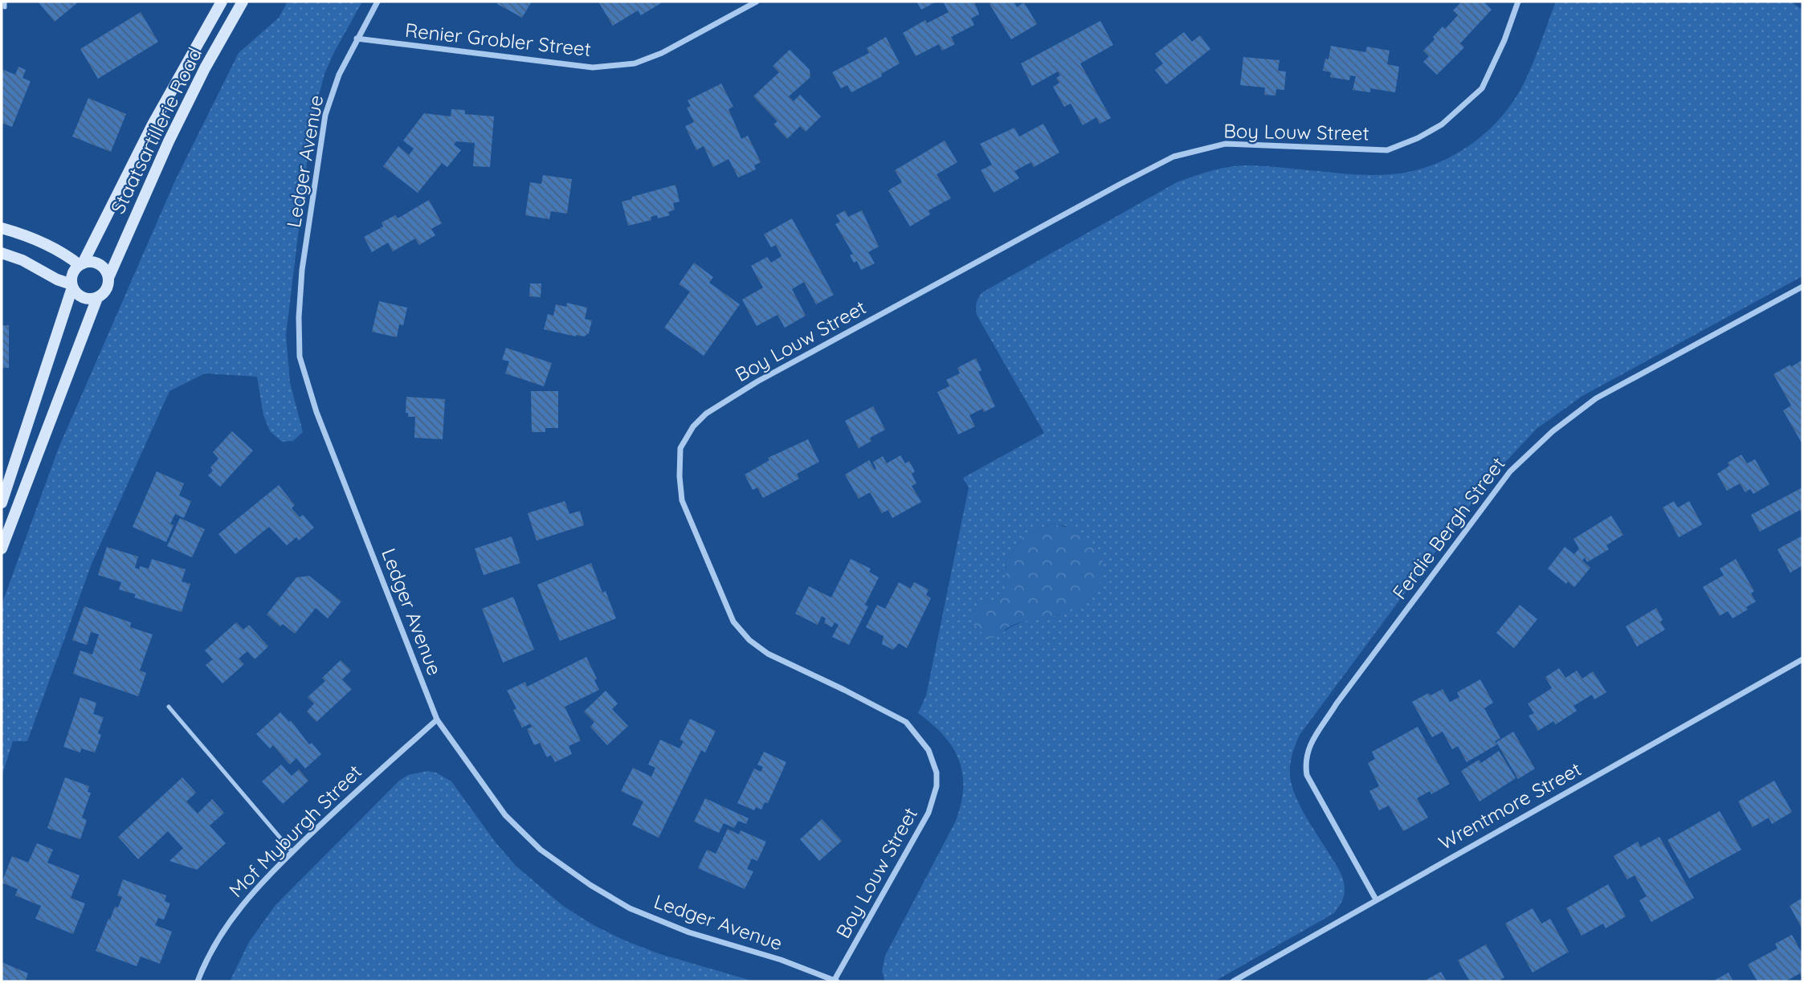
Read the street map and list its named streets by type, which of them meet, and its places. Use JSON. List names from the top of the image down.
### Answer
{
  "streets": {
    "street": [
      "Renier Grobler Street",
      "Staatsartillerie Road",
      "Boy Louw Street",
      "Ledger Avenue",
      "Ferdie Bergh Street",
      "Wrentmore Street",
      "Mof Myburgh Street"
    ]
  },
  "crossings": [
    ["Renier Grobler Street", "Ledger Avenue"],
    ["Boy Louw Street", "Ledger Avenue"],
    ["Ledger Avenue", "Mof Myburgh Street"],
    ["Ferdie Bergh Street", "Wrentmore Street"]
  ]
}
